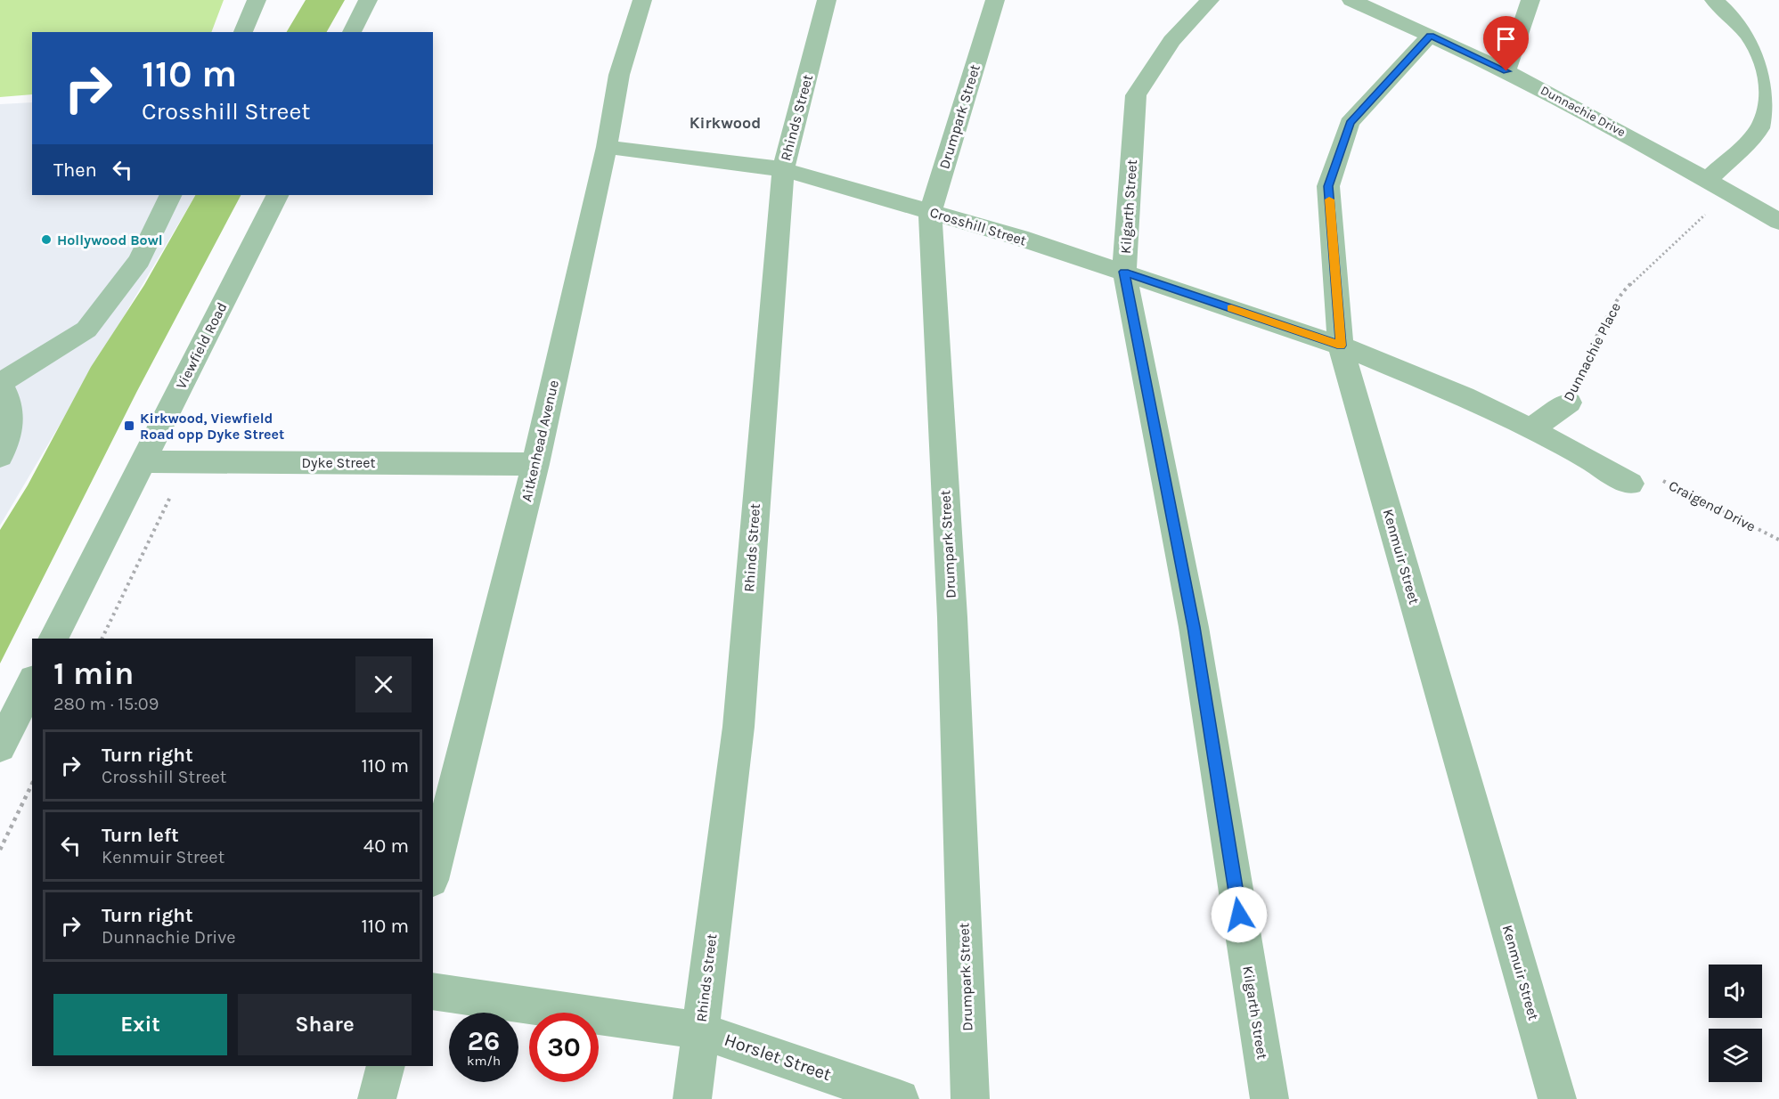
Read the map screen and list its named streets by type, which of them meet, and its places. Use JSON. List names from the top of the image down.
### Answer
{
  "streets": {
    "street": [
      "Dunnachie Drive",
      "Drumpark Street",
      "Rhinds Street",
      "Kilgarth Street",
      "Crosshill Street",
      "Viewfield Road",
      "Dunnachie Place",
      "Aitkenhead Avenue",
      "Dyke Street",
      "Kenmuir Street",
      "Horslet Street"
    ],
    "path": ["Craigend Drive"]
  },
  "crossings": [
    ["Dunnachie Drive", "Dunnachie Place"],
    ["Dunnachie Drive", "Kenmuir Street"],
    ["Drumpark Street", "Crosshill Street"],
    ["Rhinds Street", "Crosshill Street"],
    ["Rhinds Street", "Horslet Street"],
    ["Kilgarth Street", "Crosshill Street"],
    ["Crosshill Street", "Aitkenhead Avenue"],
    ["Crosshill Street", "Kenmuir Street"],
    ["Viewfield Road", "Dyke Street"],
    ["Aitkenhead Avenue", "Dyke Street"]
  ],
  "districts": ["Kirkwood"],
  "places": {
    "other": ["Hollywood Bowl"],
    "transit": ["Kirkwood, Viewfield Road opp Dyke Street"]
  },
  "page": {
    "turn": ["110 m", "Crosshill Street"],
    "then": "Then",
    "heading": ["1 min", "280 m · 15:09"],
    "list": [
      {
        "name": "Turn right",
        "note": "Crosshill Street",
        "value": "110 m"
      },
      {
        "name": "Turn left",
        "note": "Kenmuir Street",
        "value": "40 m"
      },
      {
        "name": "Turn right",
        "note": "Dunnachie Drive",
        "value": "110 m"
      }
    ],
    "buttons": ["Exit", "Share"],
    "speed": "26 km/h",
    "limit": "30"
  }
}
